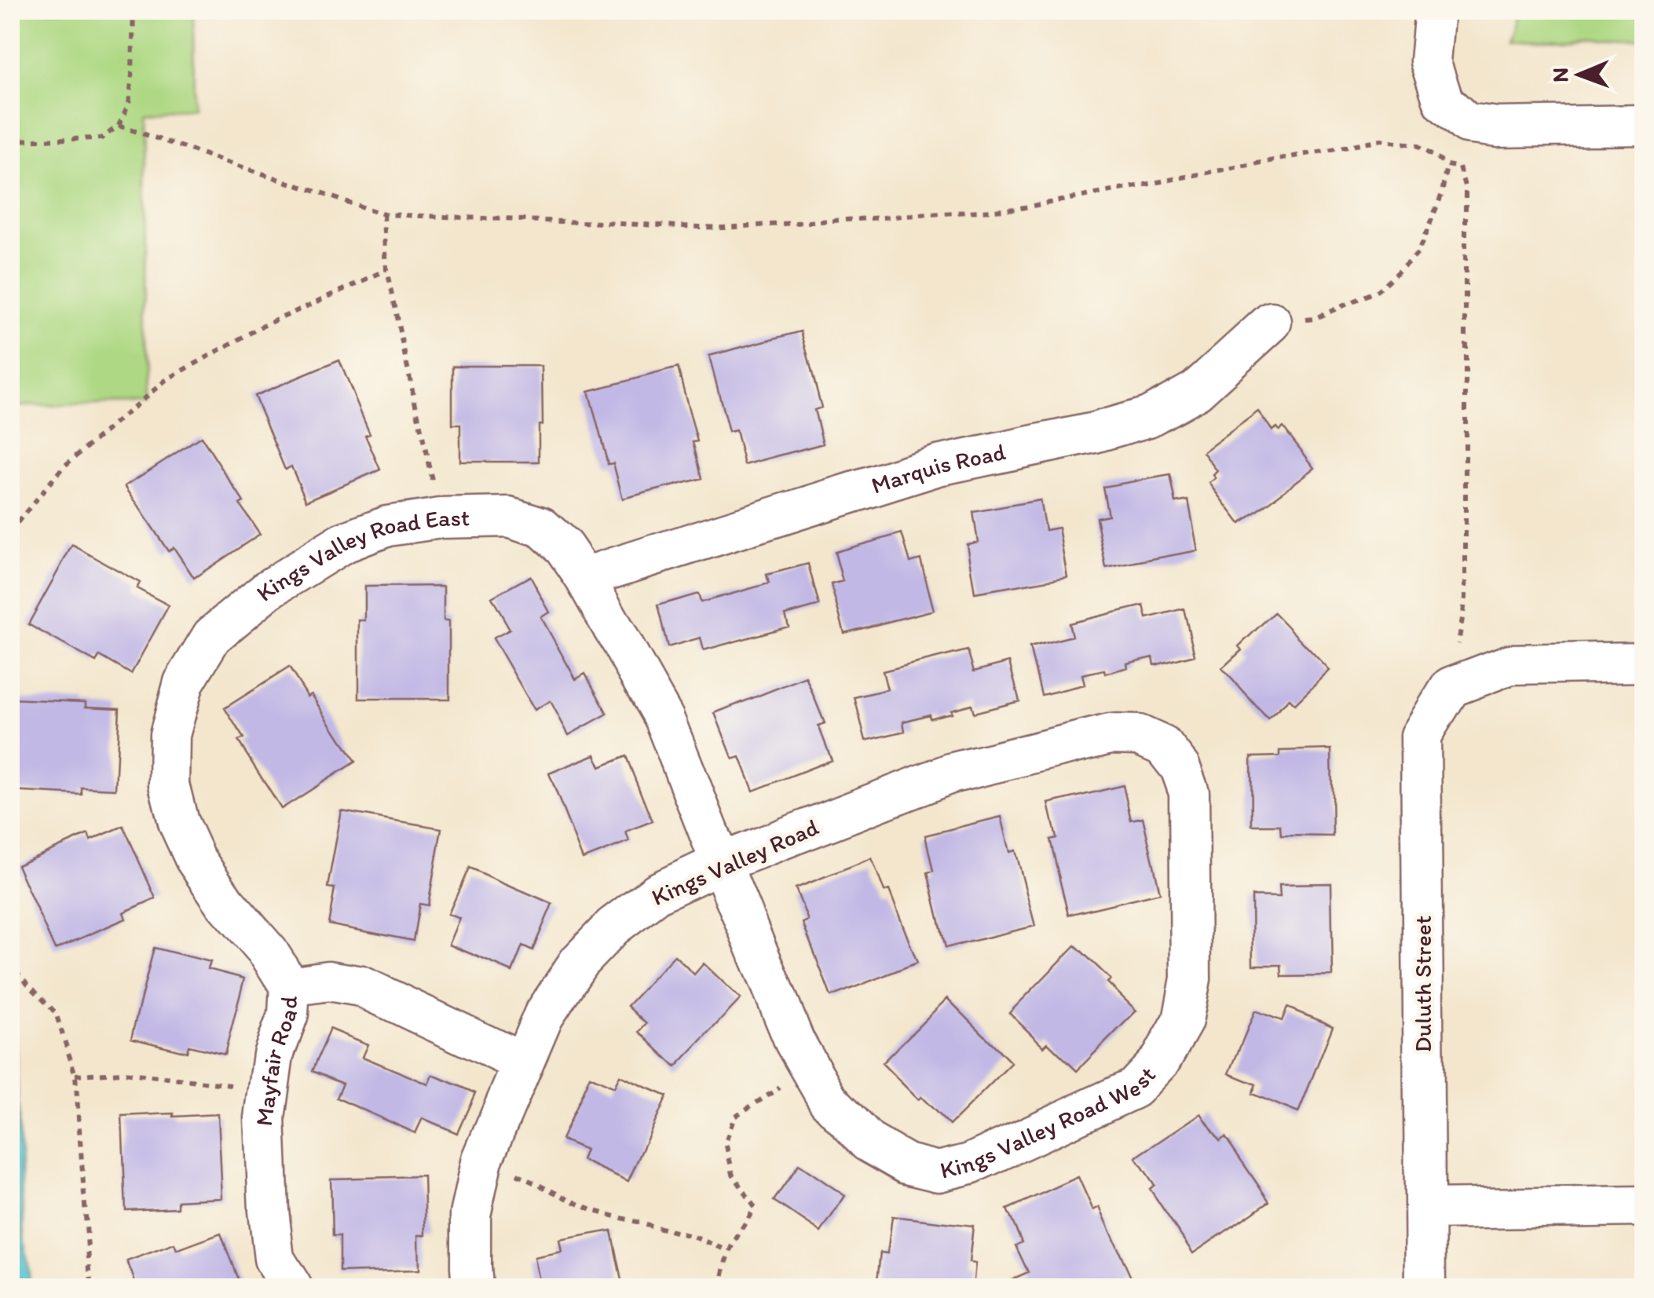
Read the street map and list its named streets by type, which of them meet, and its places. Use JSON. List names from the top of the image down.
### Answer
{
  "streets": {
    "street": [
      "Marquis Road",
      "Kings Valley Road East",
      "Kings Valley Road",
      "Duluth Street",
      "Mayfair Road",
      "Kings Valley Road West"
    ]
  },
  "crossings": [
    ["Marquis Road", "Kings Valley Road East"],
    ["Kings Valley Road East", "Kings Valley Road"],
    ["Kings Valley Road East", "Mayfair Road"],
    ["Kings Valley Road East", "Kings Valley Road West"],
    ["Kings Valley Road", "Mayfair Road"],
    ["Kings Valley Road", "Kings Valley Road West"]
  ],
  "north": "left"
}
